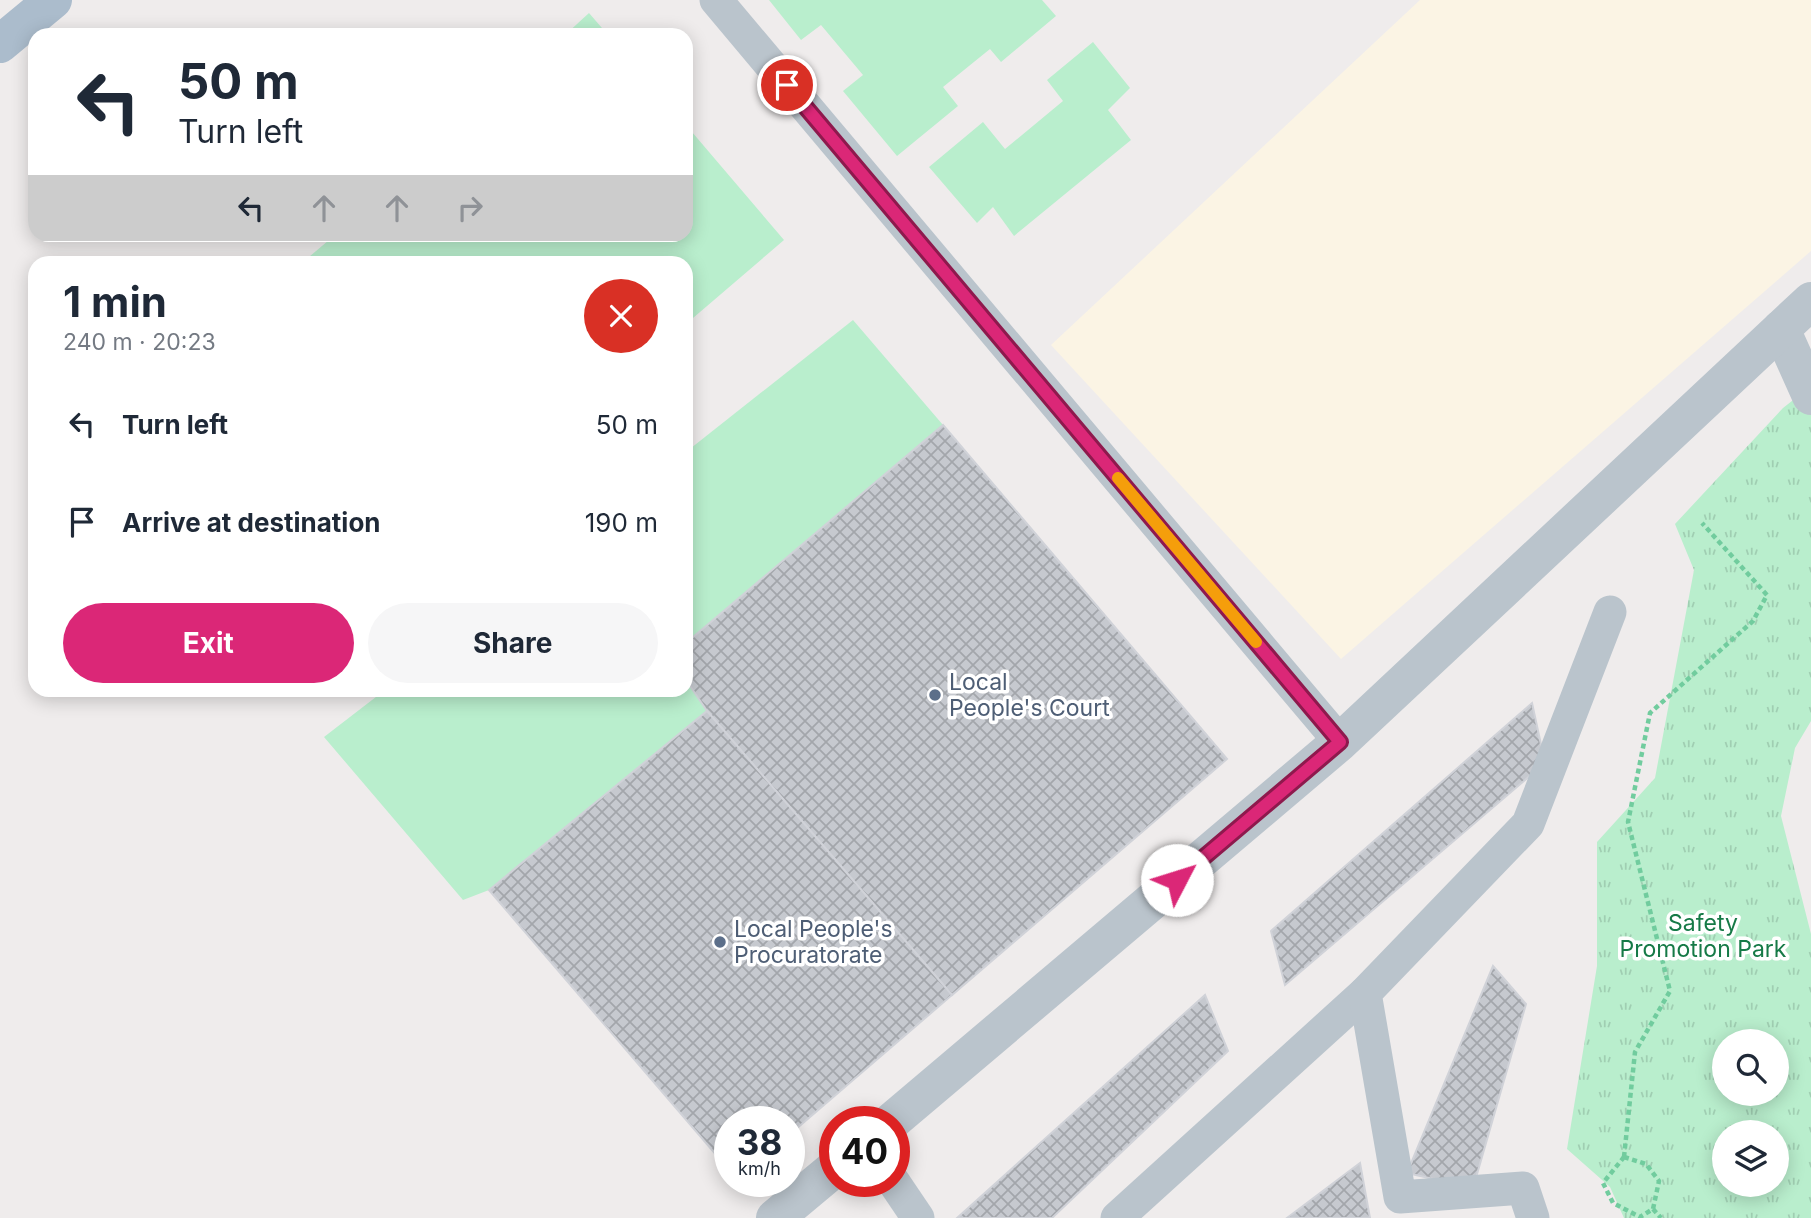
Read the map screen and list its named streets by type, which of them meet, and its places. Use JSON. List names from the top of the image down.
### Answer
{
  "parks": ["Safety Promotion Park"],
  "places": ["Local People's Court", "Local People's Procuratorate"],
  "page": {
    "turn": ["50 m", "Turn left"],
    "heading": ["1 min", "240 m · 20:23"],
    "list": [
      {
        "name": "Turn left",
        "value": "50 m"
      },
      {
        "name": "Arrive at destination",
        "value": "190 m"
      }
    ],
    "buttons": ["Exit", "Share"],
    "speed": "38 km/h",
    "limit": "40"
  }
}
